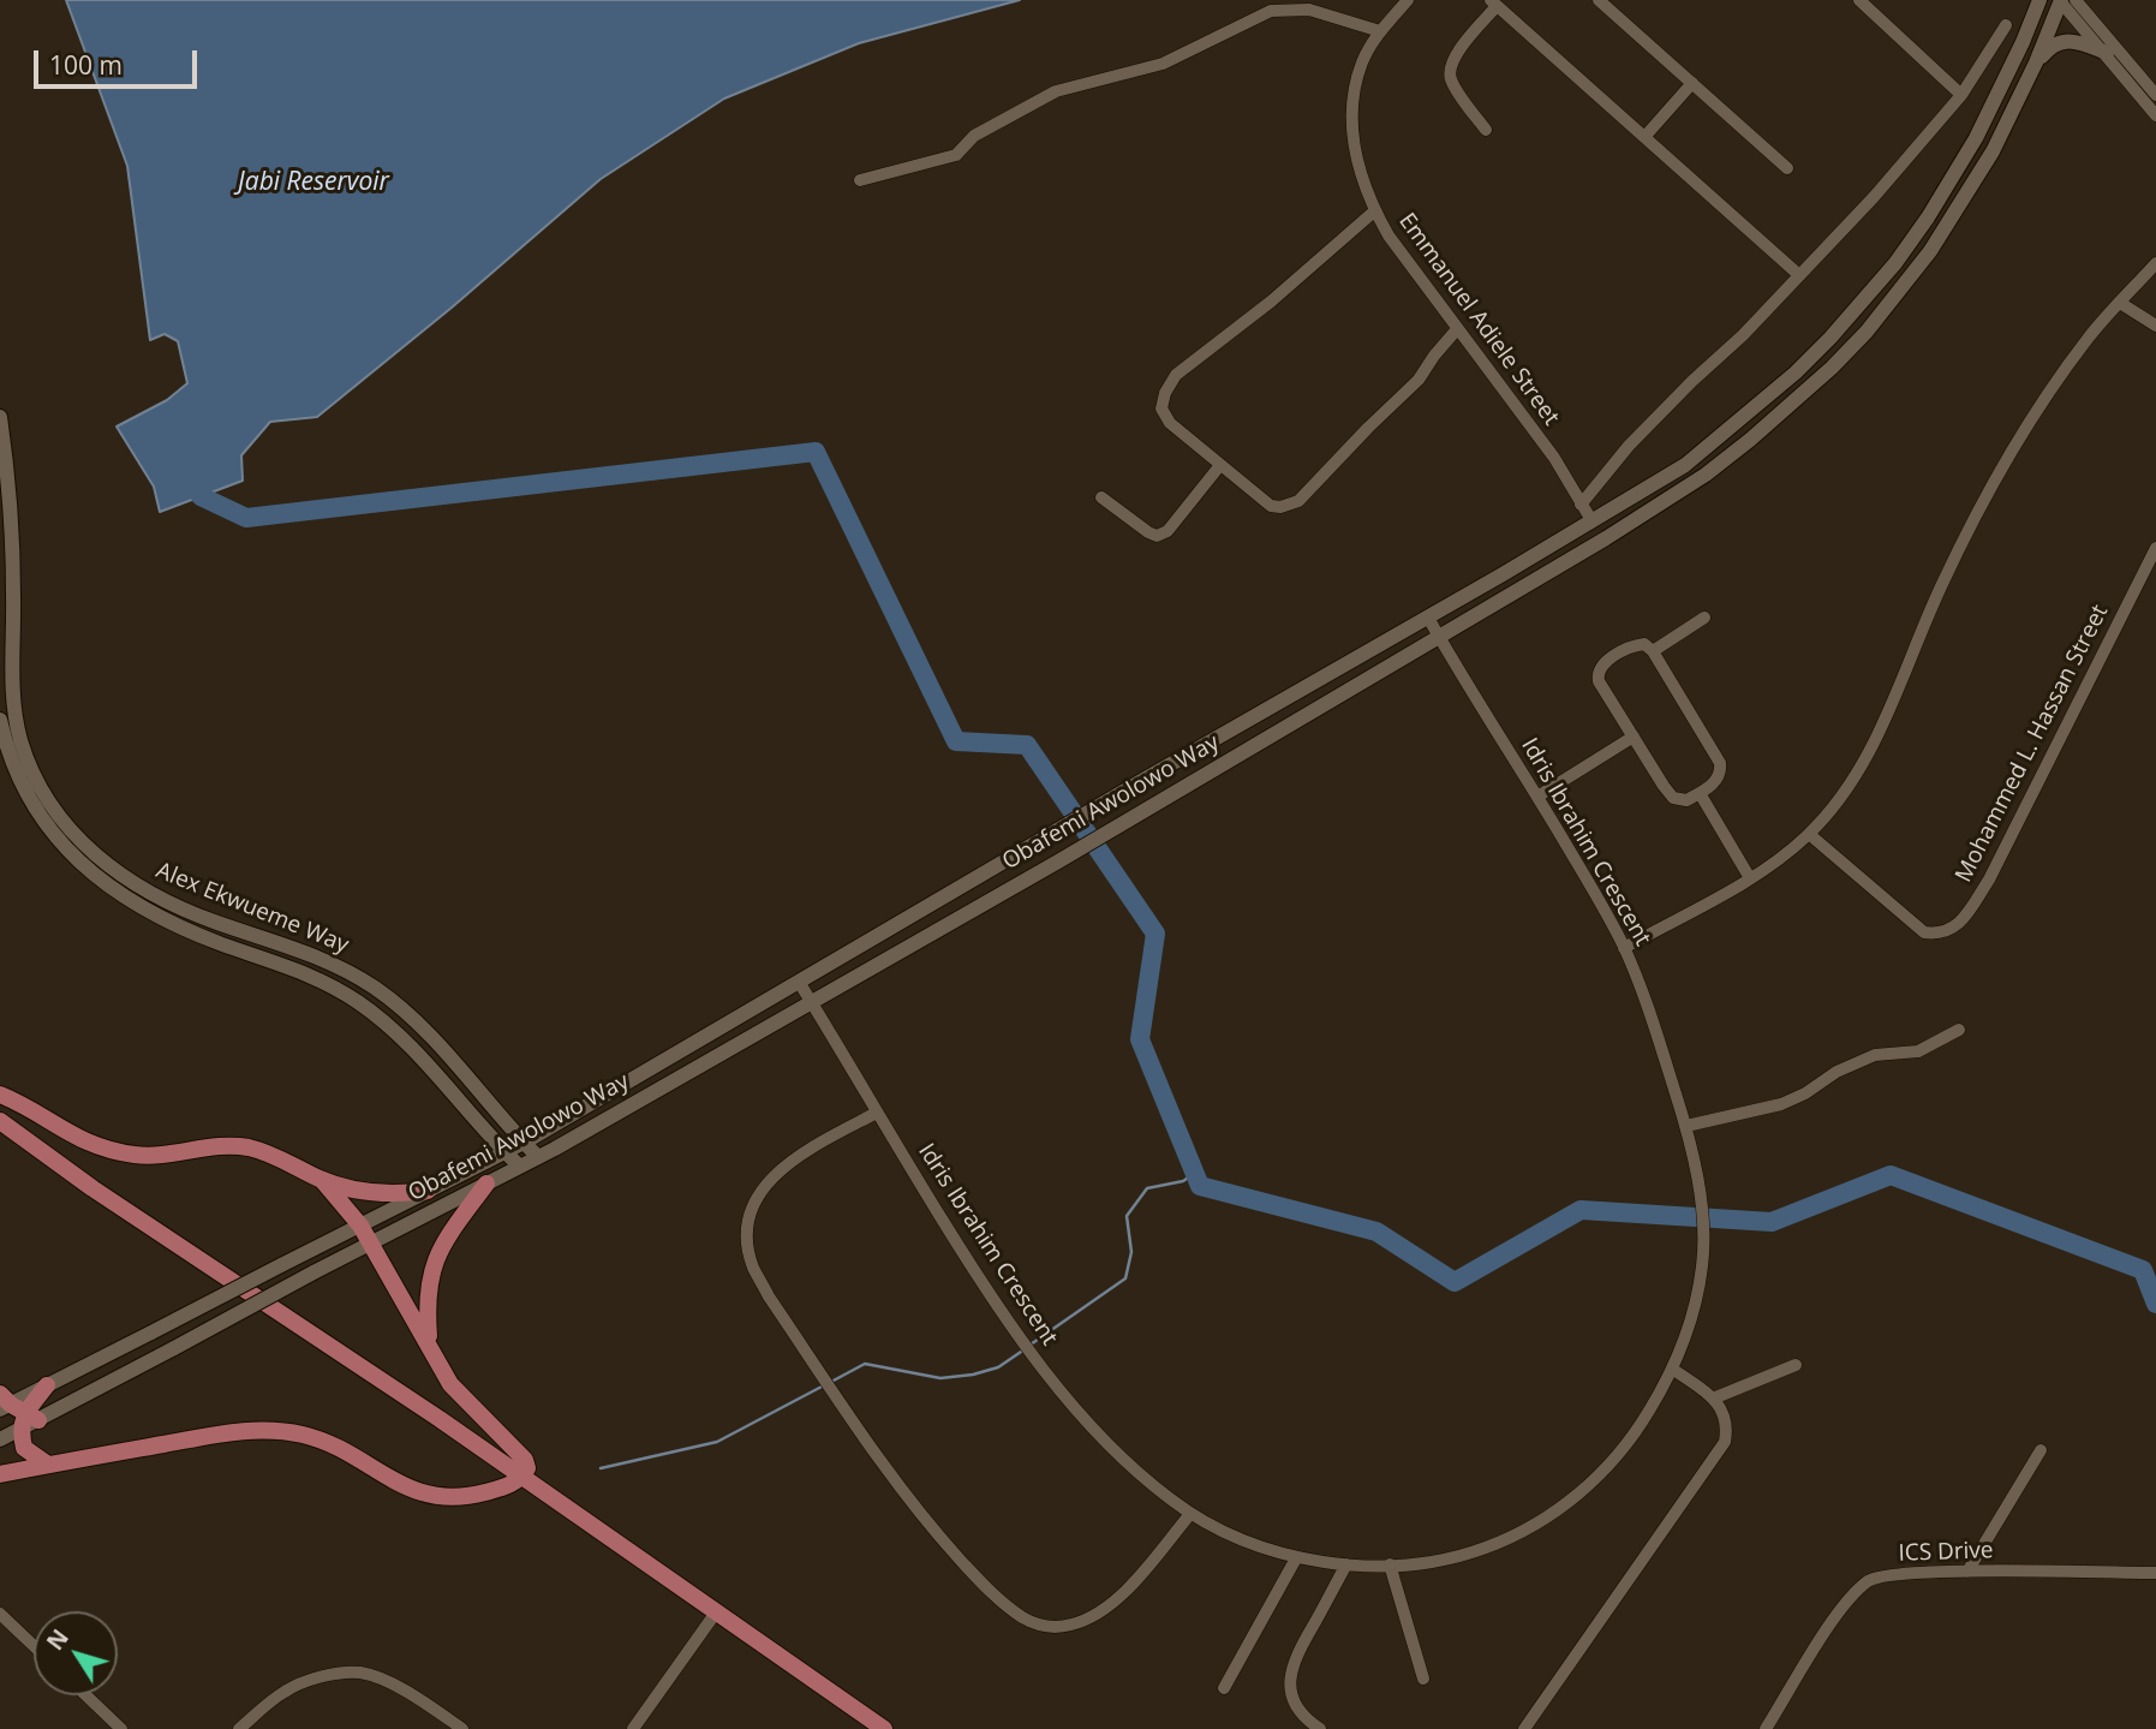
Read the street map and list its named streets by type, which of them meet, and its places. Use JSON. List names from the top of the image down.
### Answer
{
  "streets": {
    "main road": ["Obafemi Awolowo Way", "Alex Ekwueme Way"],
    "street": [
      "Emmanuel Adiele Street",
      "Mohammed L. Hassan Street",
      "Idris Ibrahim Crescent",
      "ICS Drive"
    ]
  },
  "crossings": [
    ["Emmanuel Adiele Street", "Obafemi Awolowo Way"],
    ["Obafemi Awolowo Way", "Idris Ibrahim Crescent"],
    ["Obafemi Awolowo Way", "Alex Ekwueme Way"]
  ],
  "water": ["Jabi Reservoir"],
  "scale_bar": "100 m",
  "north": "top left"
}
